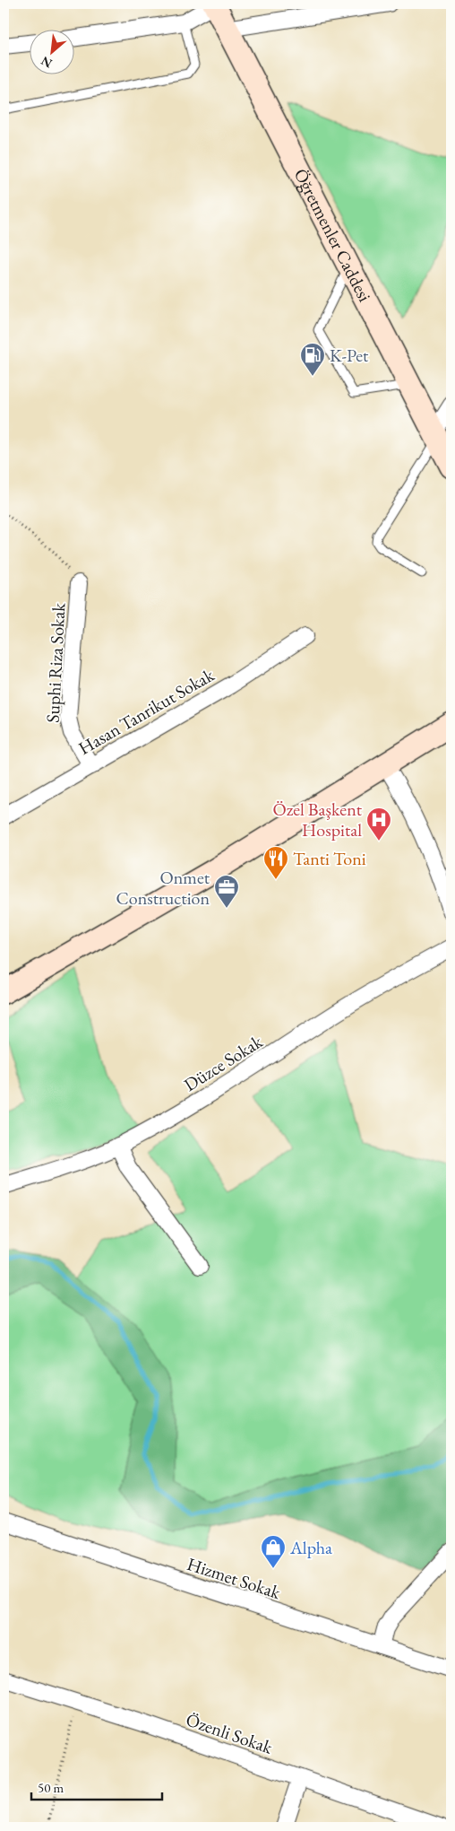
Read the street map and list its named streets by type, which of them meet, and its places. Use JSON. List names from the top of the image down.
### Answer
{
  "streets": {
    "street": [
      "Öğretmenler Caddesi",
      "Suphi Riza Sokak",
      "Hasan Tanrikut Sokak",
      "Düzce Sokak",
      "Hizmet Sokak",
      "Özenli Sokak"
    ]
  },
  "crossings": [
    ["Suphi Riza Sokak", "Hasan Tanrikut Sokak"]
  ],
  "places": {
    "fuel station": ["K-Pet"],
    "hospital": ["Özel Başkent Hospital"],
    "restaurant": ["Tanti Toni"],
    "office": ["Onmet Construction"],
    "shop": ["Alpha"]
  },
  "scale_bar": "50 m",
  "north": "bottom left"
}
